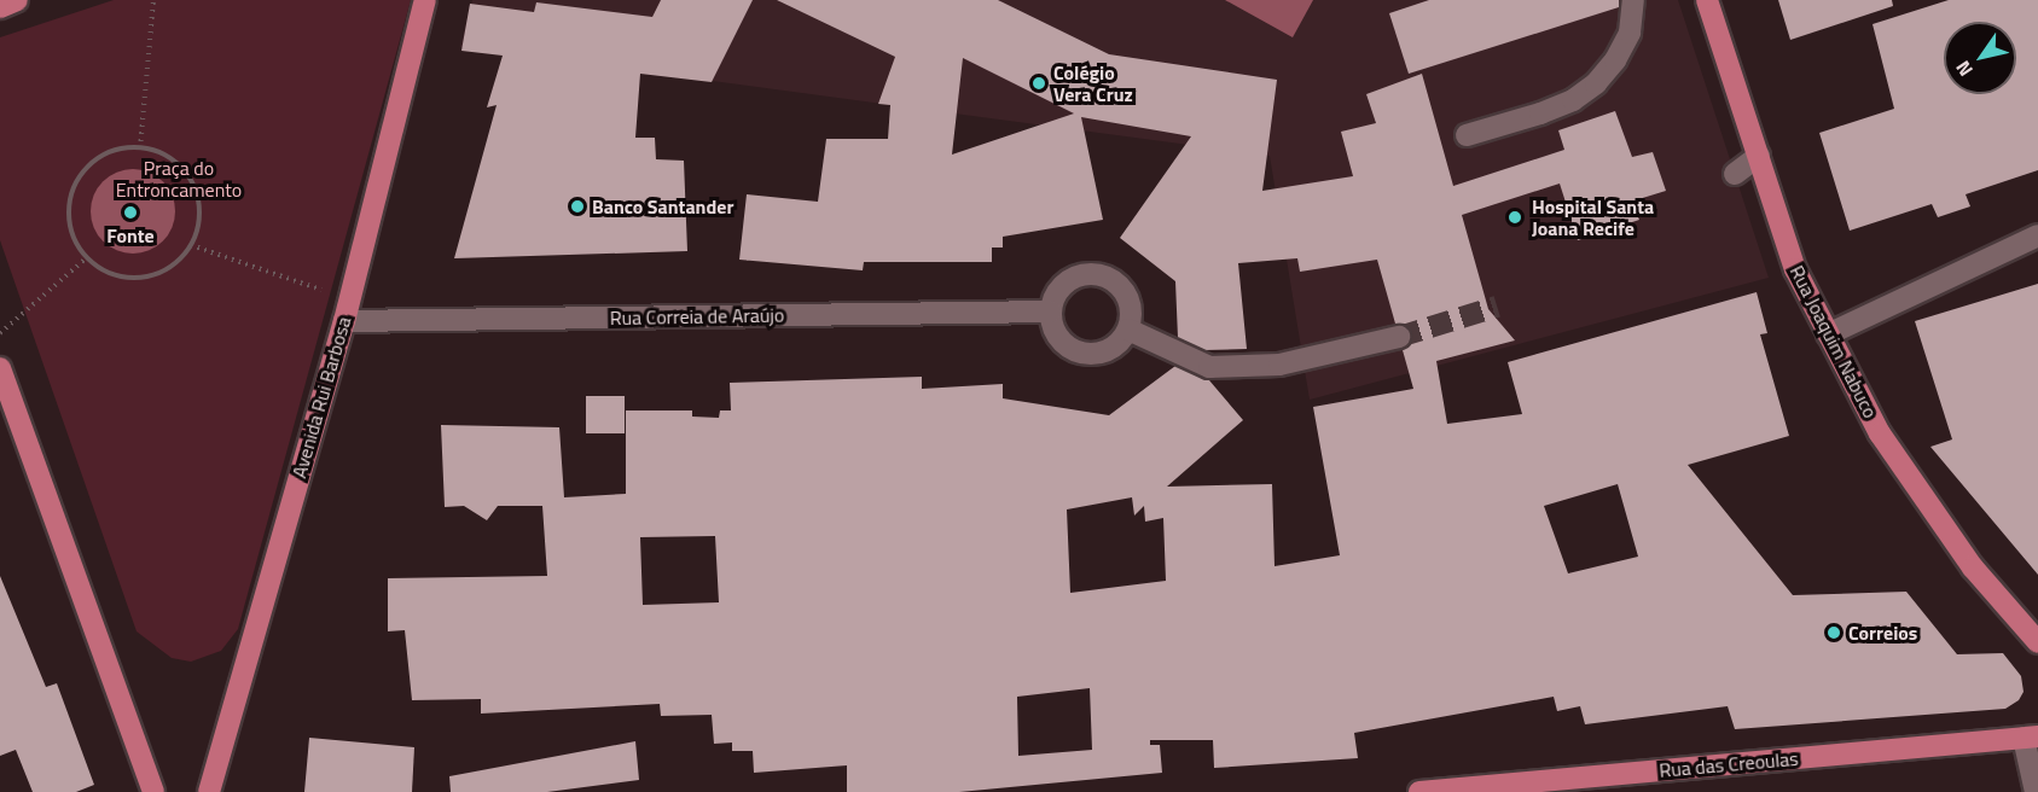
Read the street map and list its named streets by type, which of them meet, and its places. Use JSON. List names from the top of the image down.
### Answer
{
  "streets": {
    "main road": ["Rua Joaquim Nabuco", "Avenida Rui Barbosa", "Rua das Creoulas"],
    "street": ["Rua Correia de Araújo"]
  },
  "crossings": [
    ["Rua Correia de Araújo", "Avenida Rui Barbosa"]
  ],
  "parks": ["Praça do Entroncamento"],
  "places": [
    "Colégio Vera Cruz",
    "Banco Santander",
    "Fonte",
    "Hospital Santa Joana Recife",
    "Correios"
  ],
  "north": "bottom left"
}
